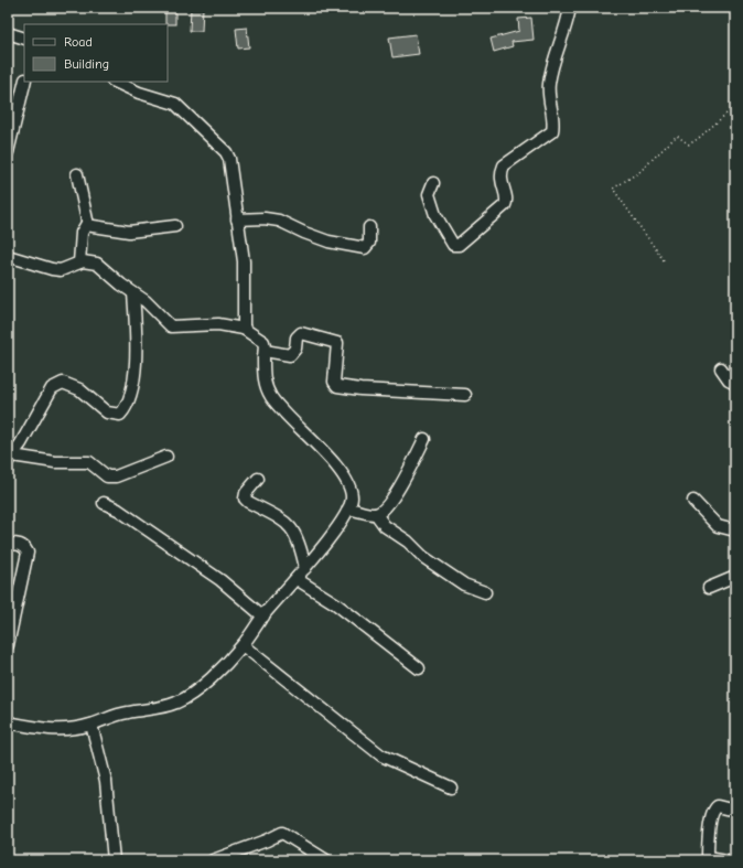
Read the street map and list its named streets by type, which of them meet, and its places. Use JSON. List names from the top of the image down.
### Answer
{
  "legend": ["Road", "Building"]
}
